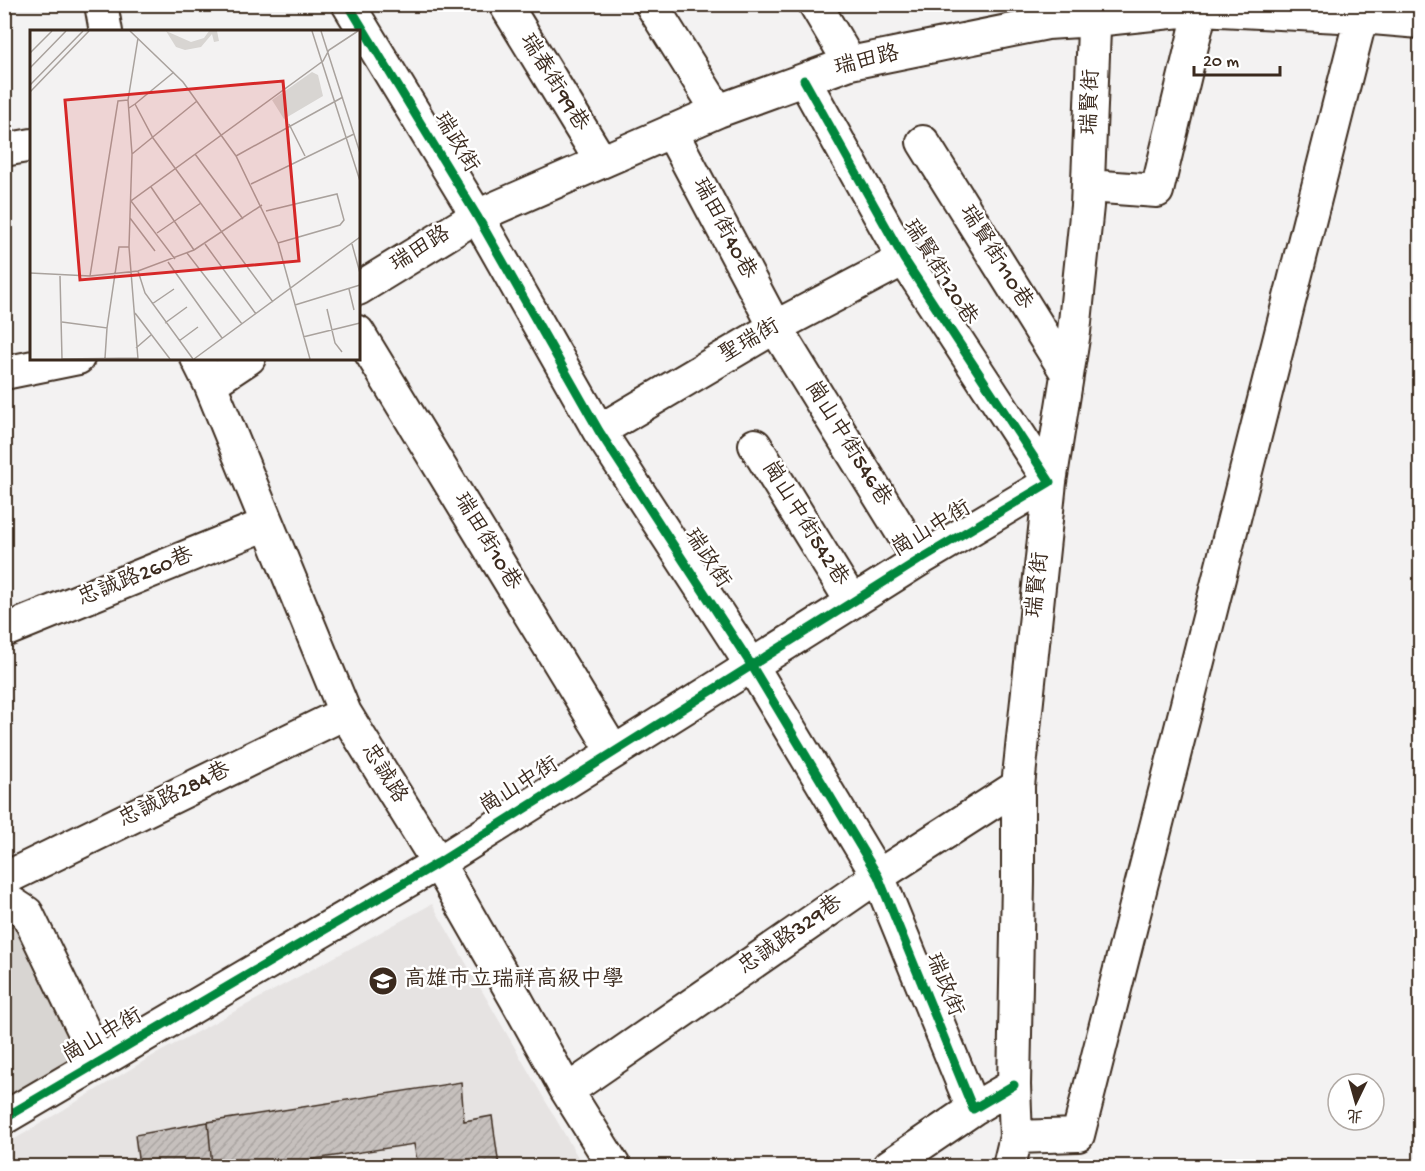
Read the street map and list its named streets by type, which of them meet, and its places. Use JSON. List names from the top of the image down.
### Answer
{
  "streets": {
    "street": [
      "瑞田路",
      "瑞春街99巷",
      "瑞賢街",
      "瑞政街",
      "瑞田街40巷",
      "瑞賢街110巷",
      "瑞賢街120巷",
      "聖瑞街",
      "崗山中街546巷",
      "崗山中街542巷",
      "崗山中街",
      "瑞田街10巷",
      "忠誠路260巷",
      "忠誠路",
      "忠誠路284巷",
      "忠誠路329巷"
    ]
  },
  "crossings": [
    ["瑞田路", "瑞春街99巷"],
    ["瑞田路", "瑞賢街"],
    ["瑞田路", "瑞政街"],
    ["瑞田路", "瑞田街40巷"],
    ["瑞田路", "瑞賢街120巷"],
    ["瑞賢街", "瑞賢街110巷"],
    ["瑞賢街", "瑞賢街120巷"],
    ["瑞賢街", "崗山中街"],
    ["瑞賢街", "忠誠路329巷"],
    ["瑞政街", "聖瑞街"],
    ["瑞政街", "崗山中街"],
    ["瑞政街", "忠誠路329巷"],
    ["瑞田街40巷", "聖瑞街"],
    ["瑞田街40巷", "崗山中街546巷"],
    ["瑞賢街120巷", "聖瑞街"],
    ["瑞賢街120巷", "崗山中街"],
    ["聖瑞街", "崗山中街546巷"],
    ["崗山中街546巷", "崗山中街"],
    ["崗山中街542巷", "崗山中街"],
    ["崗山中街", "瑞田街10巷"],
    ["崗山中街", "忠誠路"],
    ["忠誠路260巷", "忠誠路"],
    ["忠誠路", "忠誠路284巷"],
    ["忠誠路", "忠誠路329巷"]
  ],
  "places": {
    "school or university": ["高雄市立瑞祥高級中學"]
  },
  "scale_bar": "20 m",
  "north": "bottom"
}
